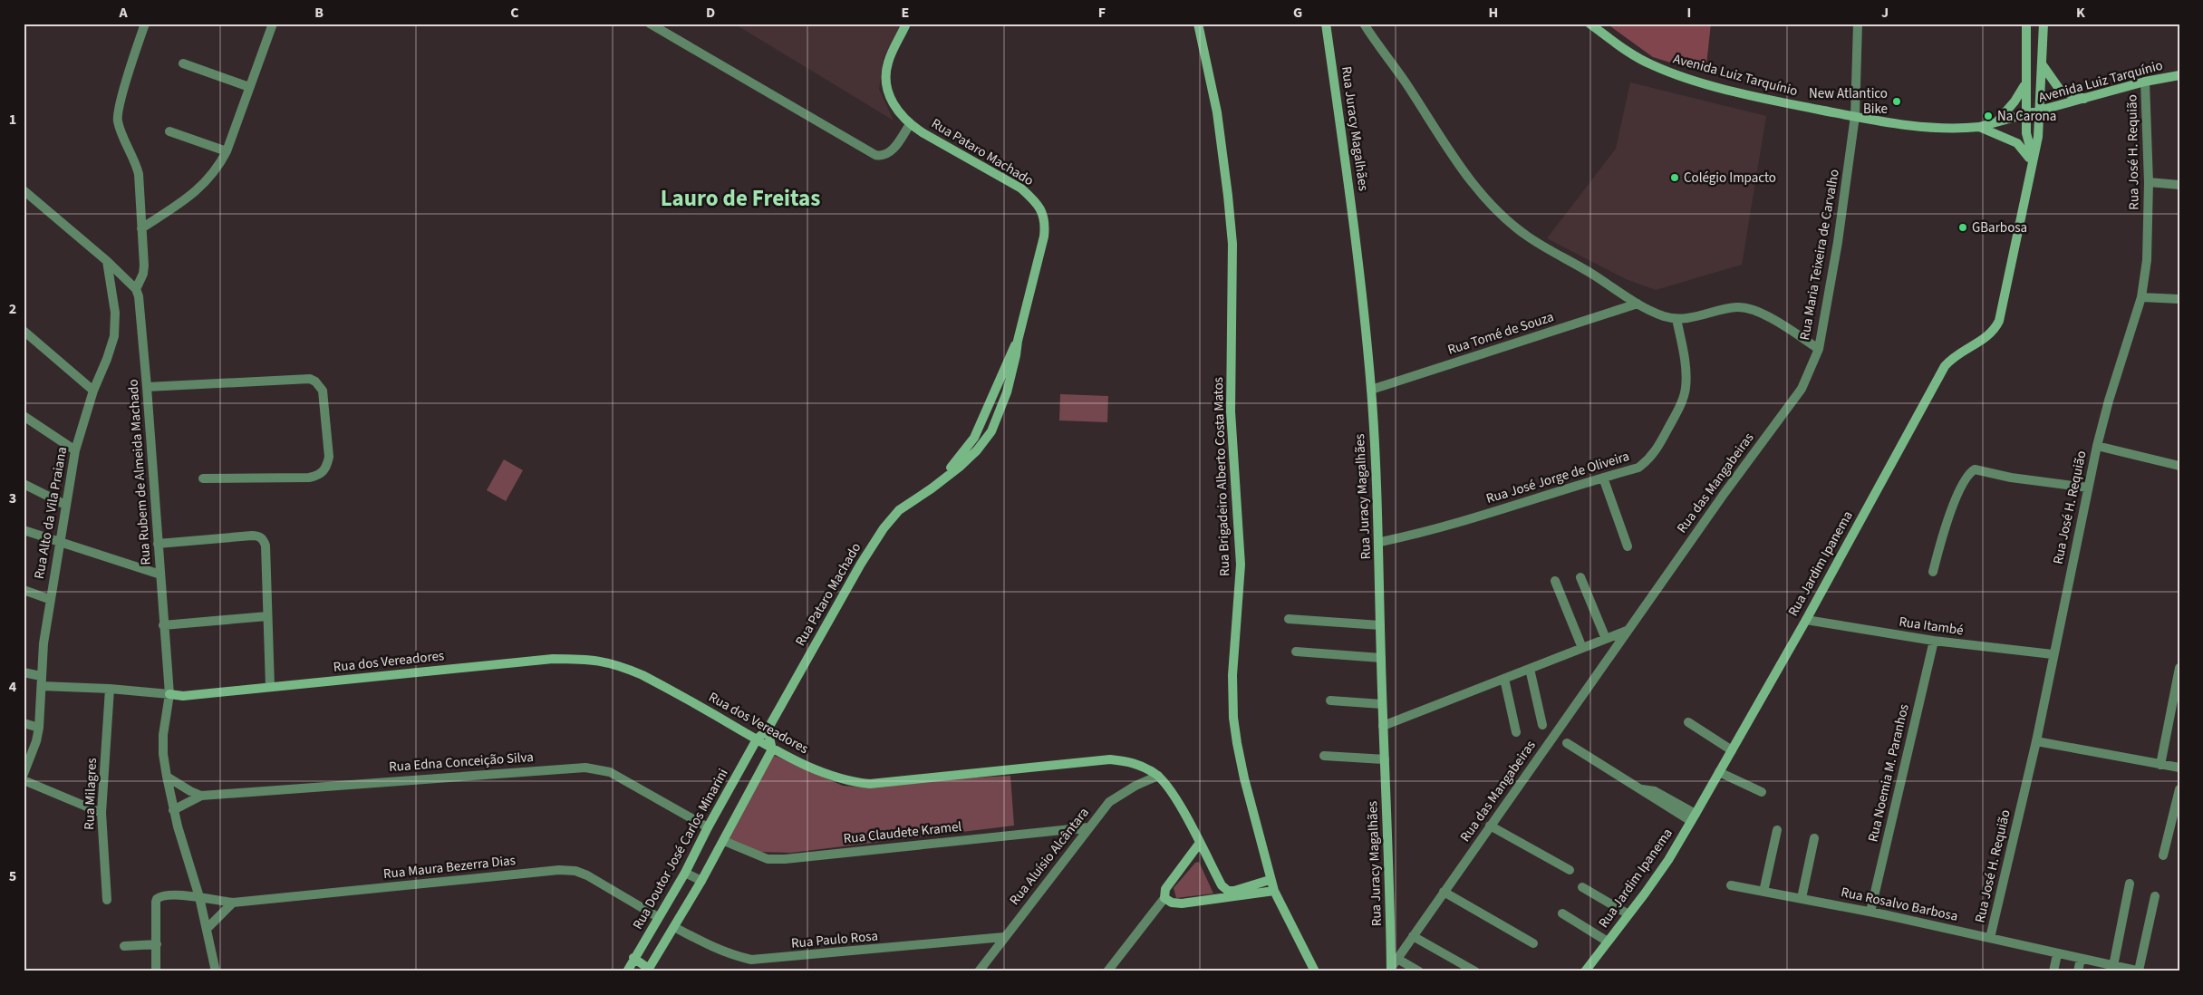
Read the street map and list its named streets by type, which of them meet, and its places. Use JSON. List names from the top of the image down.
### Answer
{
  "streets": {
    "street": [
      "Avenida Luiz Tarquínio",
      "Rua Juracy Magalhães",
      "Rua Pataro Machado",
      "Rua José H. Requião",
      "Rua Maria Teixeira de Carvalho",
      "Rua Tomé de Souza",
      "Rua Rubem de Almeida Machado",
      "Rua Brigadeiro Alberto Costa Matos",
      "Rua José Jorge de Oliveira",
      "Rua das Mangabeiras",
      "Rua Alto da Vila Praiana",
      "Rua Jardim Ipanema",
      "Rua Itambé",
      "Rua dos Vereadores",
      "Rua Edna Conceição Silva",
      "Rua Noemia M. Paranhos",
      "Rua Milagres",
      "Rua Claudete Kramel",
      "Rua Doutor José Carlos Minarini",
      "Rua Aluísio Alcântara",
      "Rua Maura Bezerra Dias",
      "Rua Rosalvo Barbosa",
      "Rua Paulo Rosa"
    ]
  },
  "crossings": [
    ["Avenida Luiz Tarquínio", "Rua José H. Requião"],
    ["Avenida Luiz Tarquínio", "Rua Maria Teixeira de Carvalho"],
    ["Avenida Luiz Tarquínio", "Rua Jardim Ipanema"],
    ["Rua Juracy Magalhães", "Rua Tomé de Souza"],
    ["Rua Juracy Magalhães", "Rua José Jorge de Oliveira"],
    ["Rua Juracy Magalhães", "Rua das Mangabeiras"],
    ["Rua Pataro Machado", "Rua dos Vereadores"],
    ["Rua Pataro Machado", "Rua Doutor José Carlos Minarini"],
    ["Rua José H. Requião", "Rua Itambé"],
    ["Rua José H. Requião", "Rua Rosalvo Barbosa"],
    ["Rua Maria Teixeira de Carvalho", "Rua Tomé de Souza"],
    ["Rua Maria Teixeira de Carvalho", "Rua José Jorge de Oliveira"],
    ["Rua Maria Teixeira de Carvalho", "Rua das Mangabeiras"],
    ["Rua Rubem de Almeida Machado", "Rua dos Vereadores"],
    ["Rua Rubem de Almeida Machado", "Rua Edna Conceição Silva"],
    ["Rua Rubem de Almeida Machado", "Rua Maura Bezerra Dias"],
    ["Rua Brigadeiro Alberto Costa Matos", "Rua dos Vereadores"],
    ["Rua Jardim Ipanema", "Rua Itambé"],
    ["Rua Itambé", "Rua Noemia M. Paranhos"],
    ["Rua dos Vereadores", "Rua Doutor José Carlos Minarini"],
    ["Rua dos Vereadores", "Rua Aluísio Alcântara"],
    ["Rua Edna Conceição Silva", "Rua Doutor José Carlos Minarini"],
    ["Rua Noemia M. Paranhos", "Rua Rosalvo Barbosa"],
    ["Rua Claudete Kramel", "Rua Aluísio Alcântara"],
    ["Rua Doutor José Carlos Minarini", "Rua Maura Bezerra Dias"],
    ["Rua Aluísio Alcântara", "Rua Paulo Rosa"]
  ],
  "districts": ["Lauro de Freitas"],
  "places": [
    "New Atlantico Bike",
    "Na Carona",
    "Colégio Impacto",
    "GBarbosa"
  ],
  "grid": {
    "columns": [
      "A",
      "B",
      "C",
      "D",
      "E",
      "F",
      "G",
      "H",
      "I",
      "J",
      "K"
    ],
    "rows": [
      "1",
      "2",
      "3",
      "4",
      "5"
    ]
  }
}
